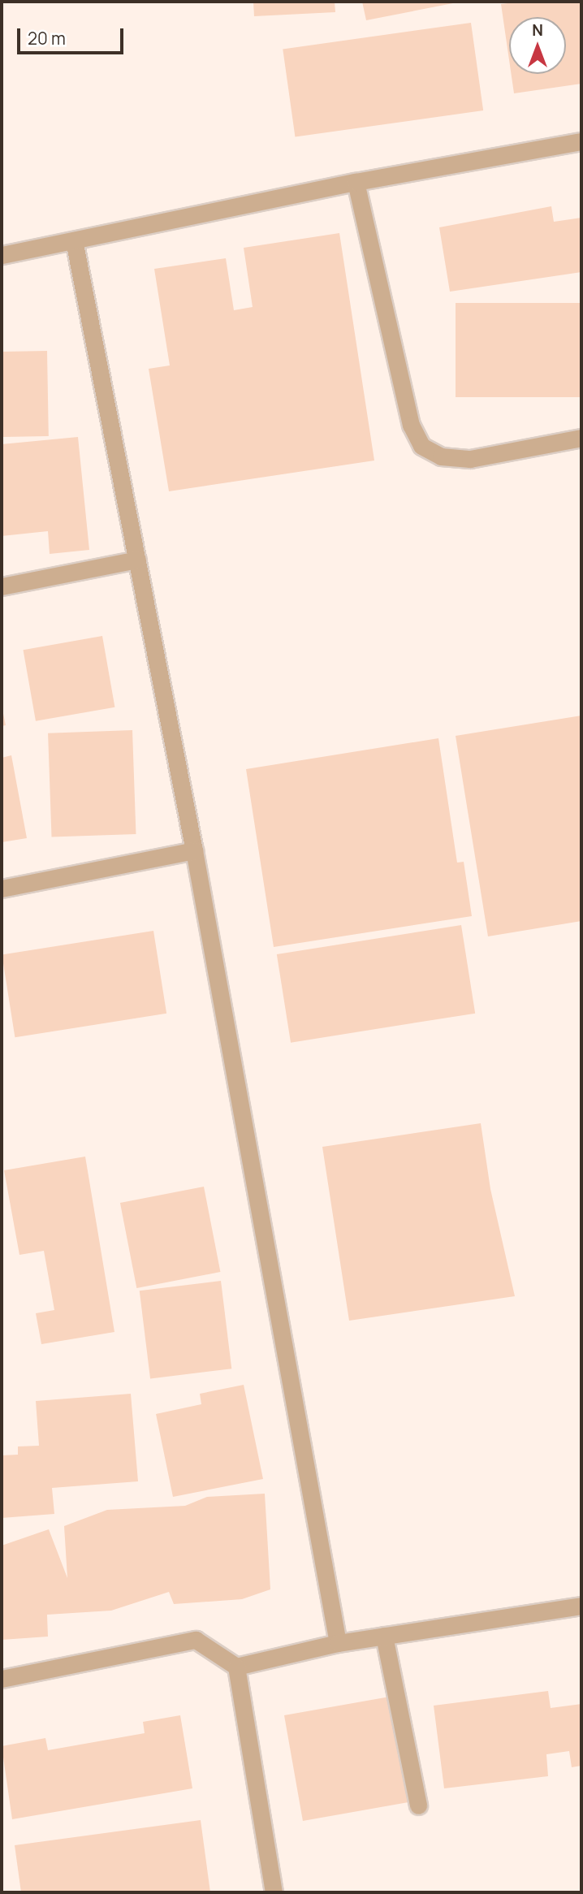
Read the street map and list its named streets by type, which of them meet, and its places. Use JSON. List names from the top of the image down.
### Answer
{
  "scale_bar": "20 m",
  "north": "top"
}
